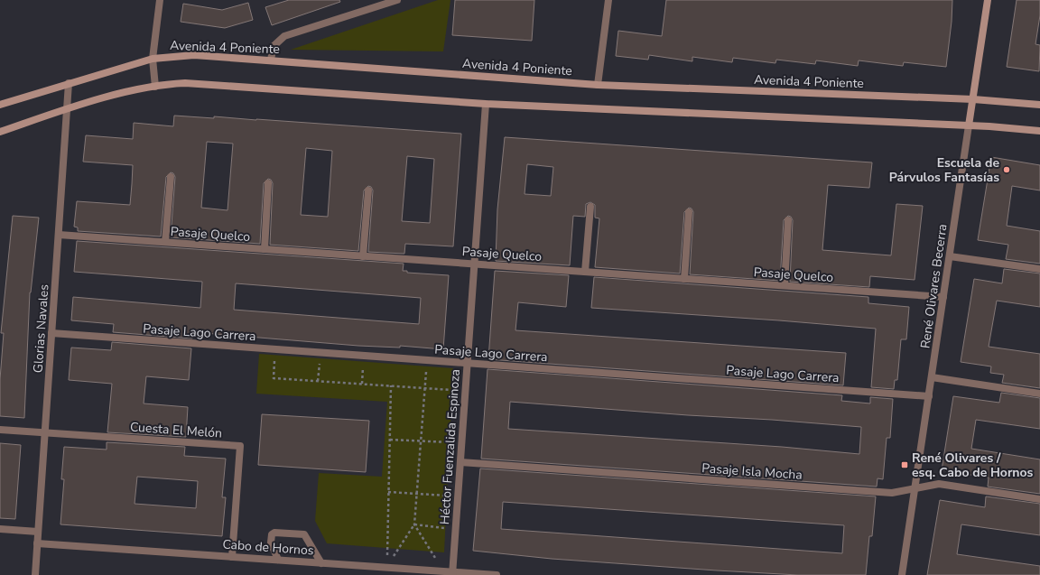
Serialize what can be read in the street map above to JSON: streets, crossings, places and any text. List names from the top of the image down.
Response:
{
  "streets": {
    "street": [
      "Avenida 4 Poniente",
      "Pasaje Quelco",
      "René Olivares Becerra",
      "Glorias Navales",
      "Pasaje Lago Carrera",
      "Cuesta El Melón",
      "Héctor Fuenzalida Espinoza",
      "Pasaje Isla Mocha",
      "Cabo de Hornos"
    ]
  },
  "crossings": [
    ["Avenida 4 Poniente", "René Olivares Becerra"],
    ["Avenida 4 Poniente", "Glorias Navales"],
    ["Pasaje Quelco", "René Olivares Becerra"],
    ["Pasaje Quelco", "Glorias Navales"],
    ["Pasaje Quelco", "Héctor Fuenzalida Espinoza"],
    ["René Olivares Becerra", "Pasaje Lago Carrera"],
    ["René Olivares Becerra", "Pasaje Isla Mocha"],
    ["Glorias Navales", "Pasaje Lago Carrera"],
    ["Glorias Navales", "Cuesta El Melón"],
    ["Glorias Navales", "Cabo de Hornos"],
    ["Pasaje Lago Carrera", "Héctor Fuenzalida Espinoza"],
    ["Cuesta El Melón", "Cabo de Hornos"],
    ["Héctor Fuenzalida Espinoza", "Pasaje Isla Mocha"],
    ["Héctor Fuenzalida Espinoza", "Cabo de Hornos"]
  ],
  "places": {
    "other": ["Escuela de Párvulos Fantasías"],
    "transit": ["René Olivares / esq. Cabo de Hornos"]
  }
}
